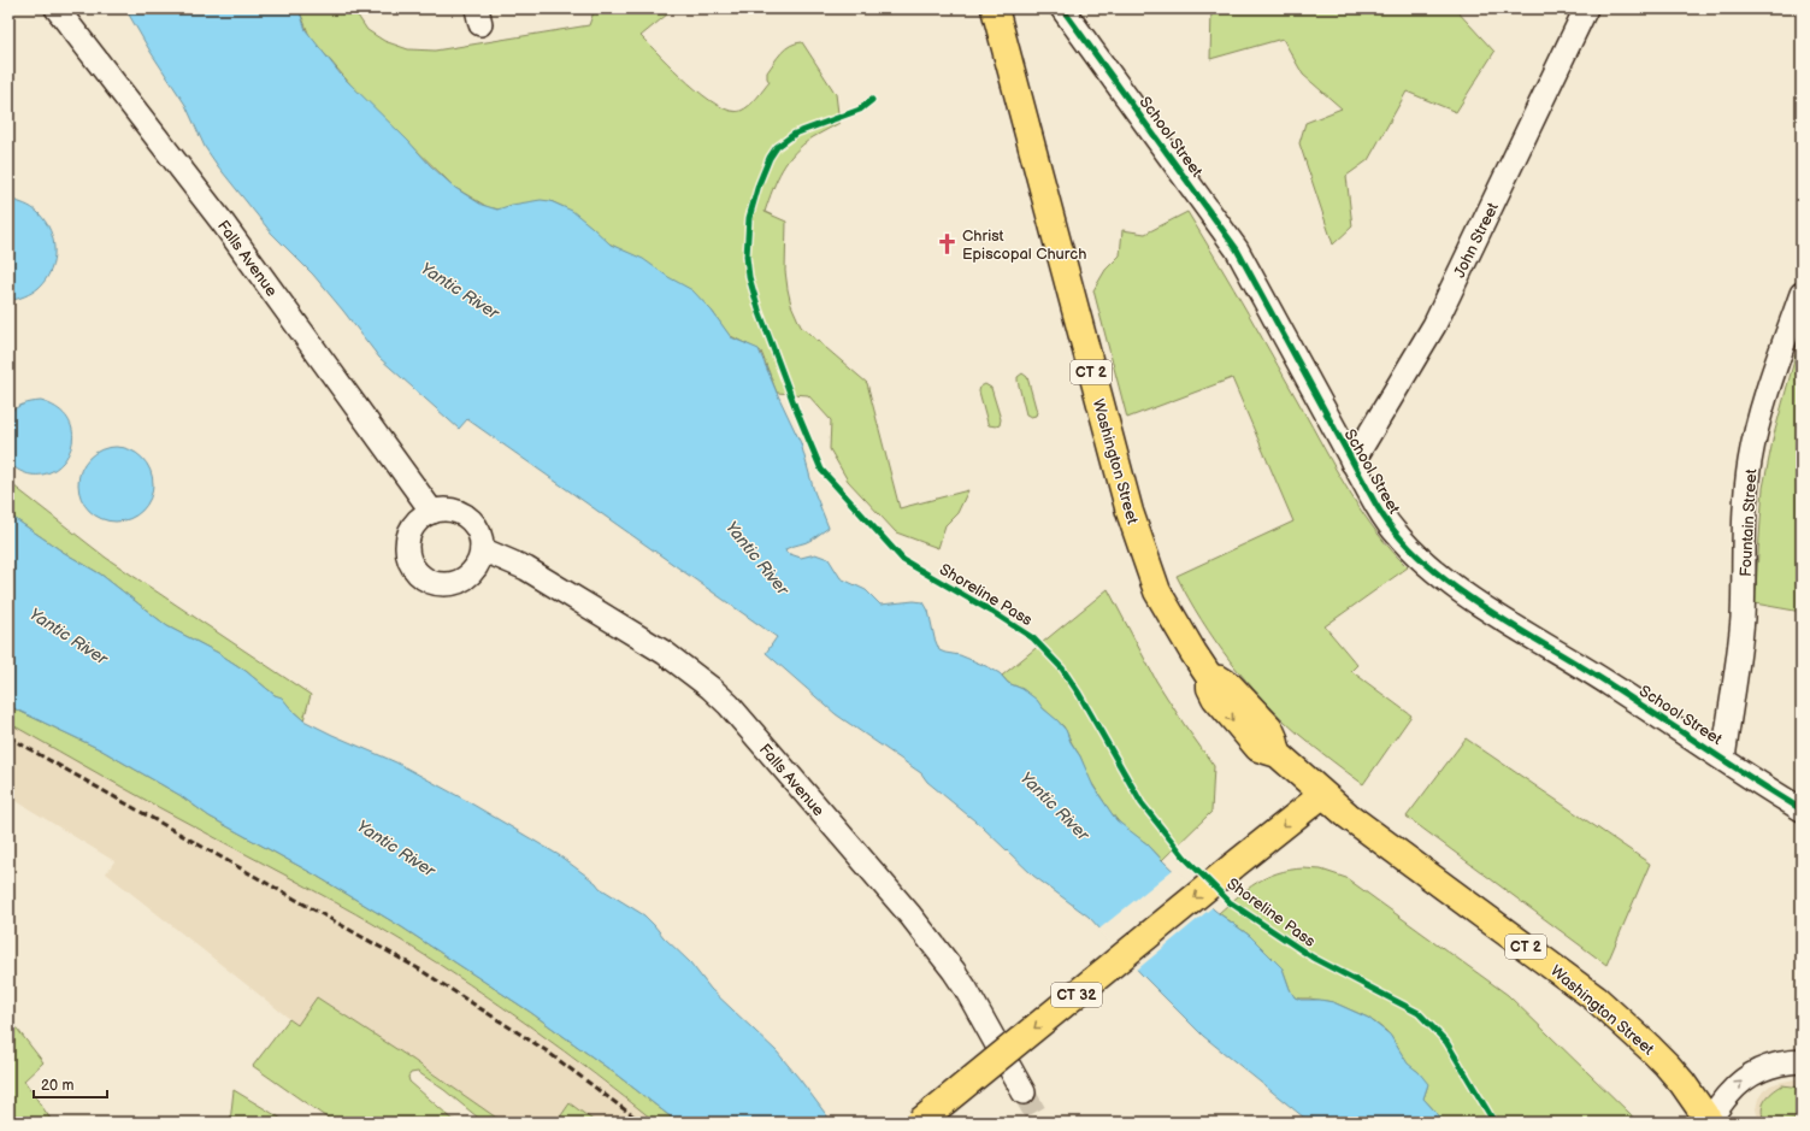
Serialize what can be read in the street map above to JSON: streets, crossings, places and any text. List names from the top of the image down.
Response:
{
  "streets": {
    "main road": ["CT 2", "Washington Street", "CT 32"],
    "street": [
      "School Street",
      "John Street",
      "Falls Avenue",
      "Fountain Street"
    ],
    "cycle path": ["Shoreline Pass"]
  },
  "crossings": [
    ["School Street", "John Street"],
    ["School Street", "Fountain Street"],
    ["Washington Street", "CT 32"]
  ],
  "water": ["Yantic River"],
  "places": {
    "church": ["Christ Episcopal Church"]
  },
  "scale_bar": "20 m"
}
